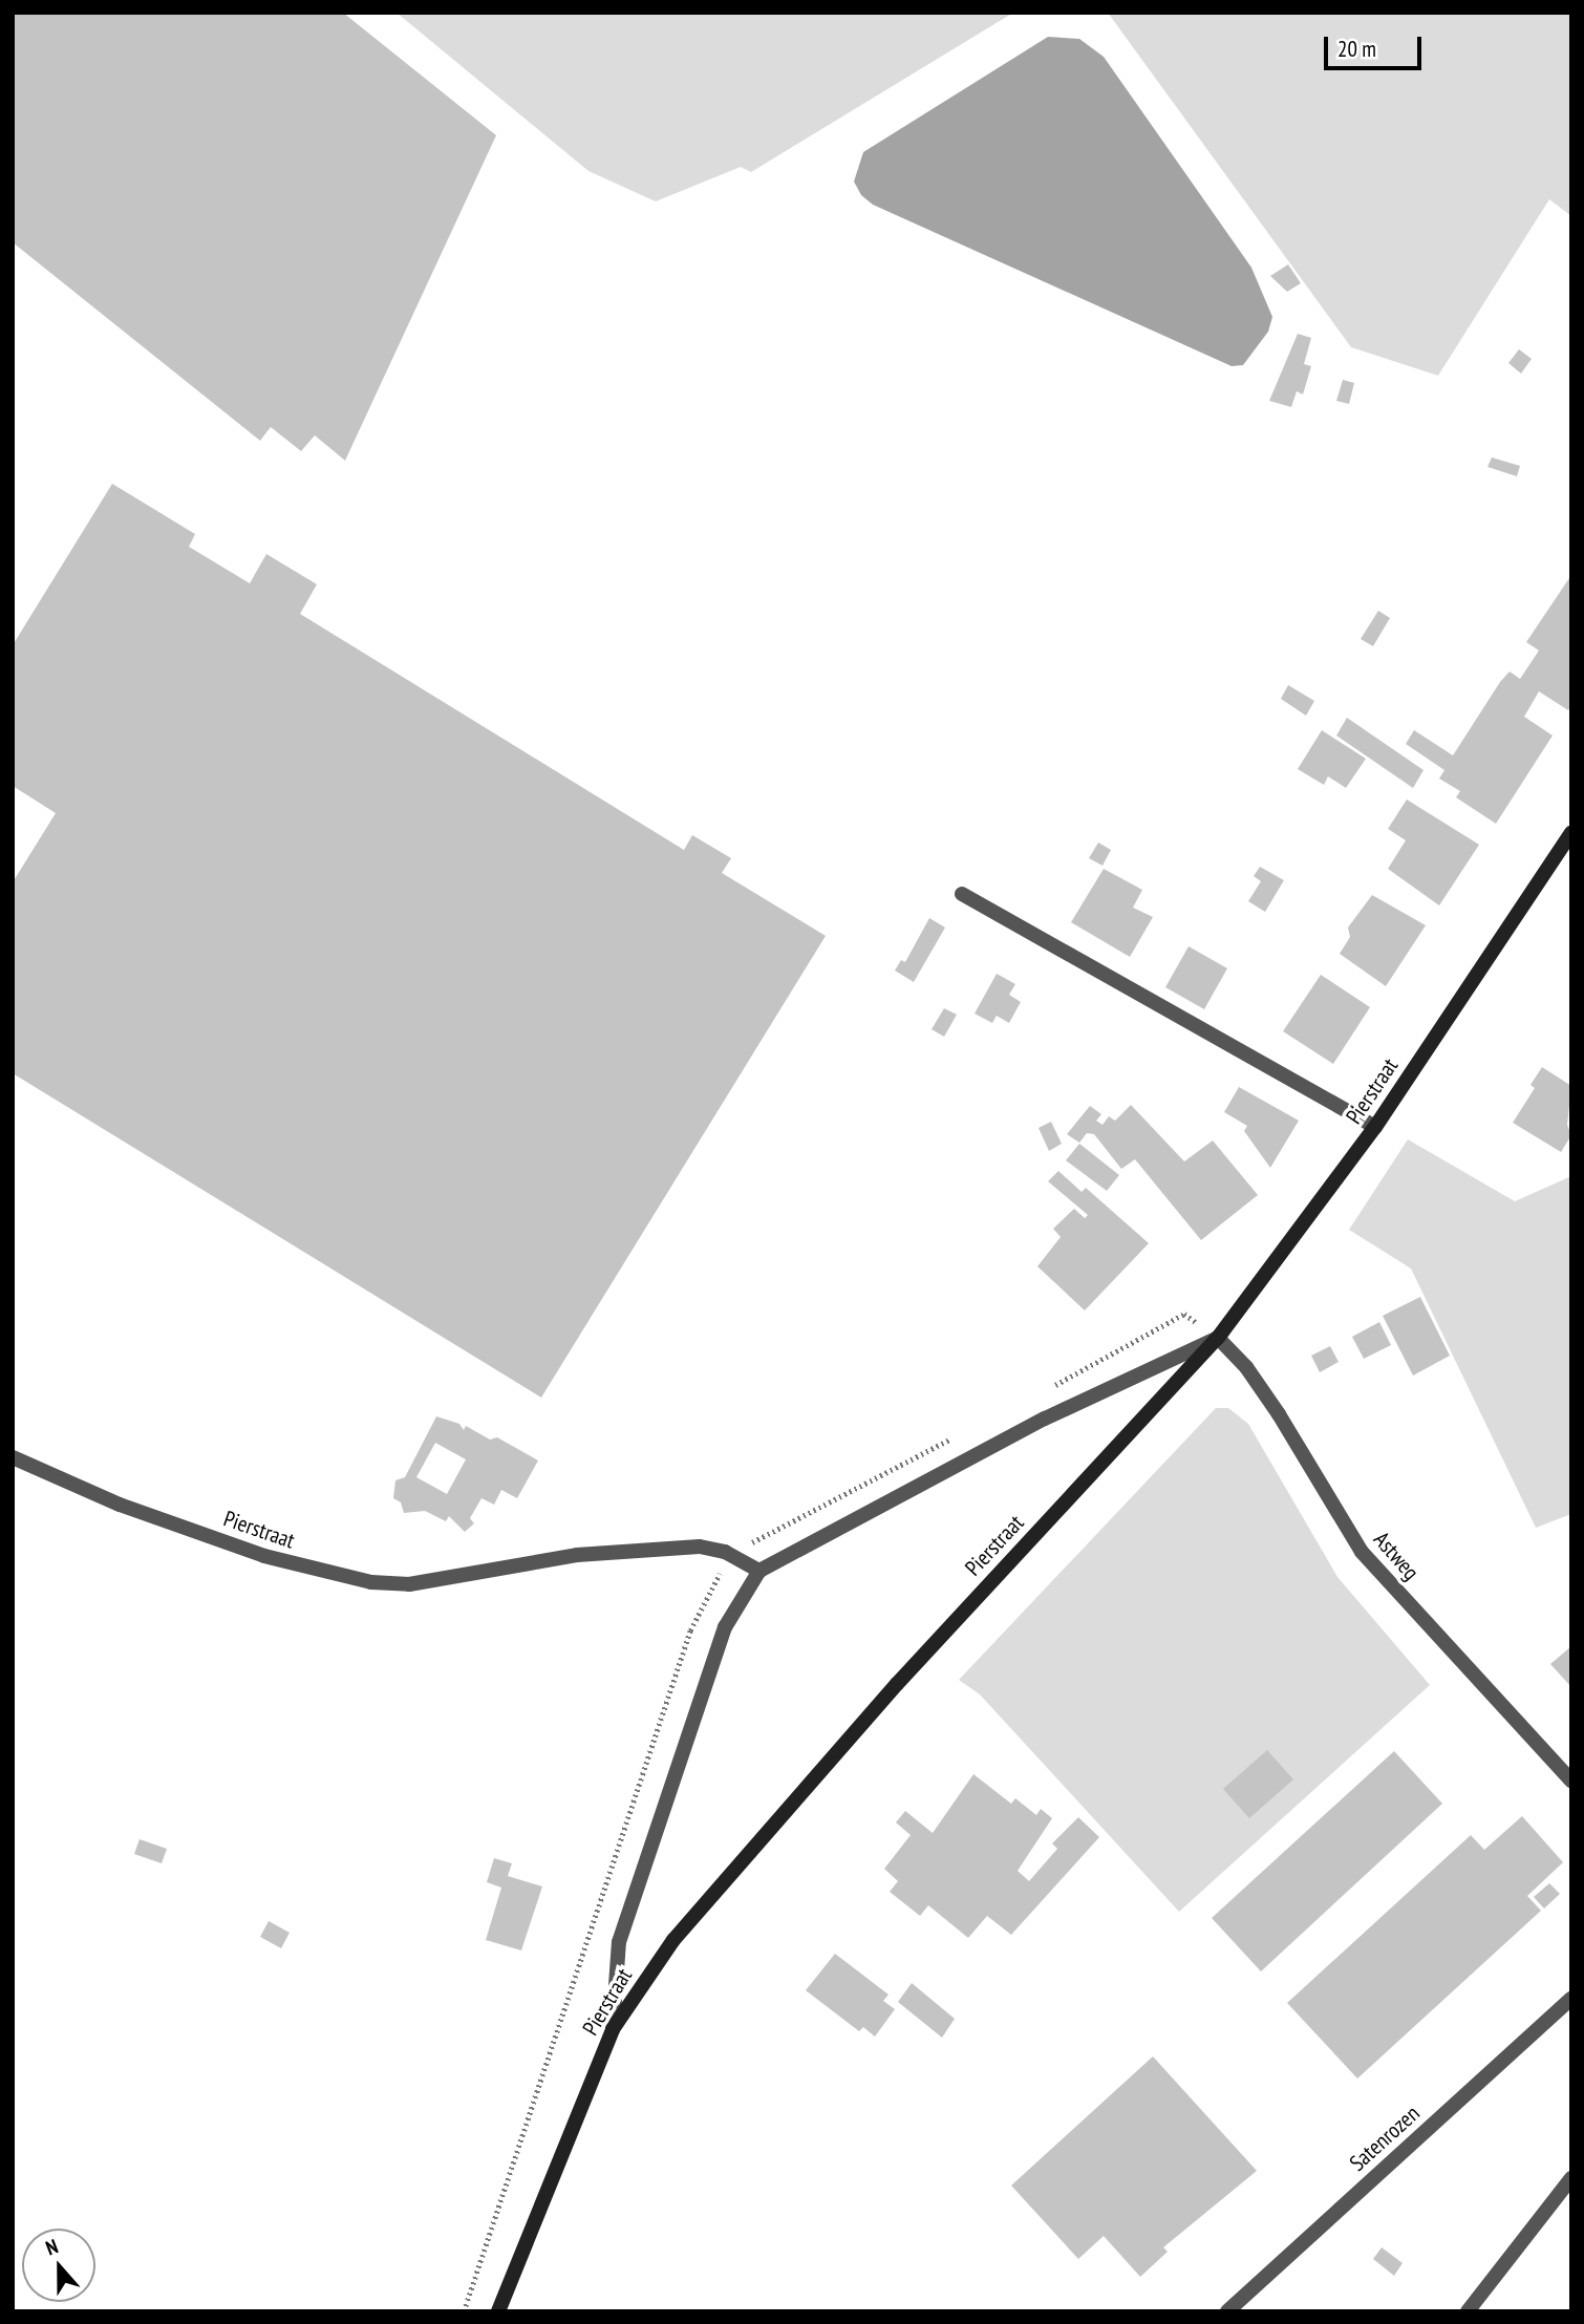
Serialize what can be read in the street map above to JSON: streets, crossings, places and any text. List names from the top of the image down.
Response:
{
  "streets": {
    "street": ["Pierstraat", "Astweg", "Satenrozen"]
  },
  "crossings": [
    ["Pierstraat", "Astweg"]
  ],
  "scale_bar": "20 m",
  "north": "top"
}
